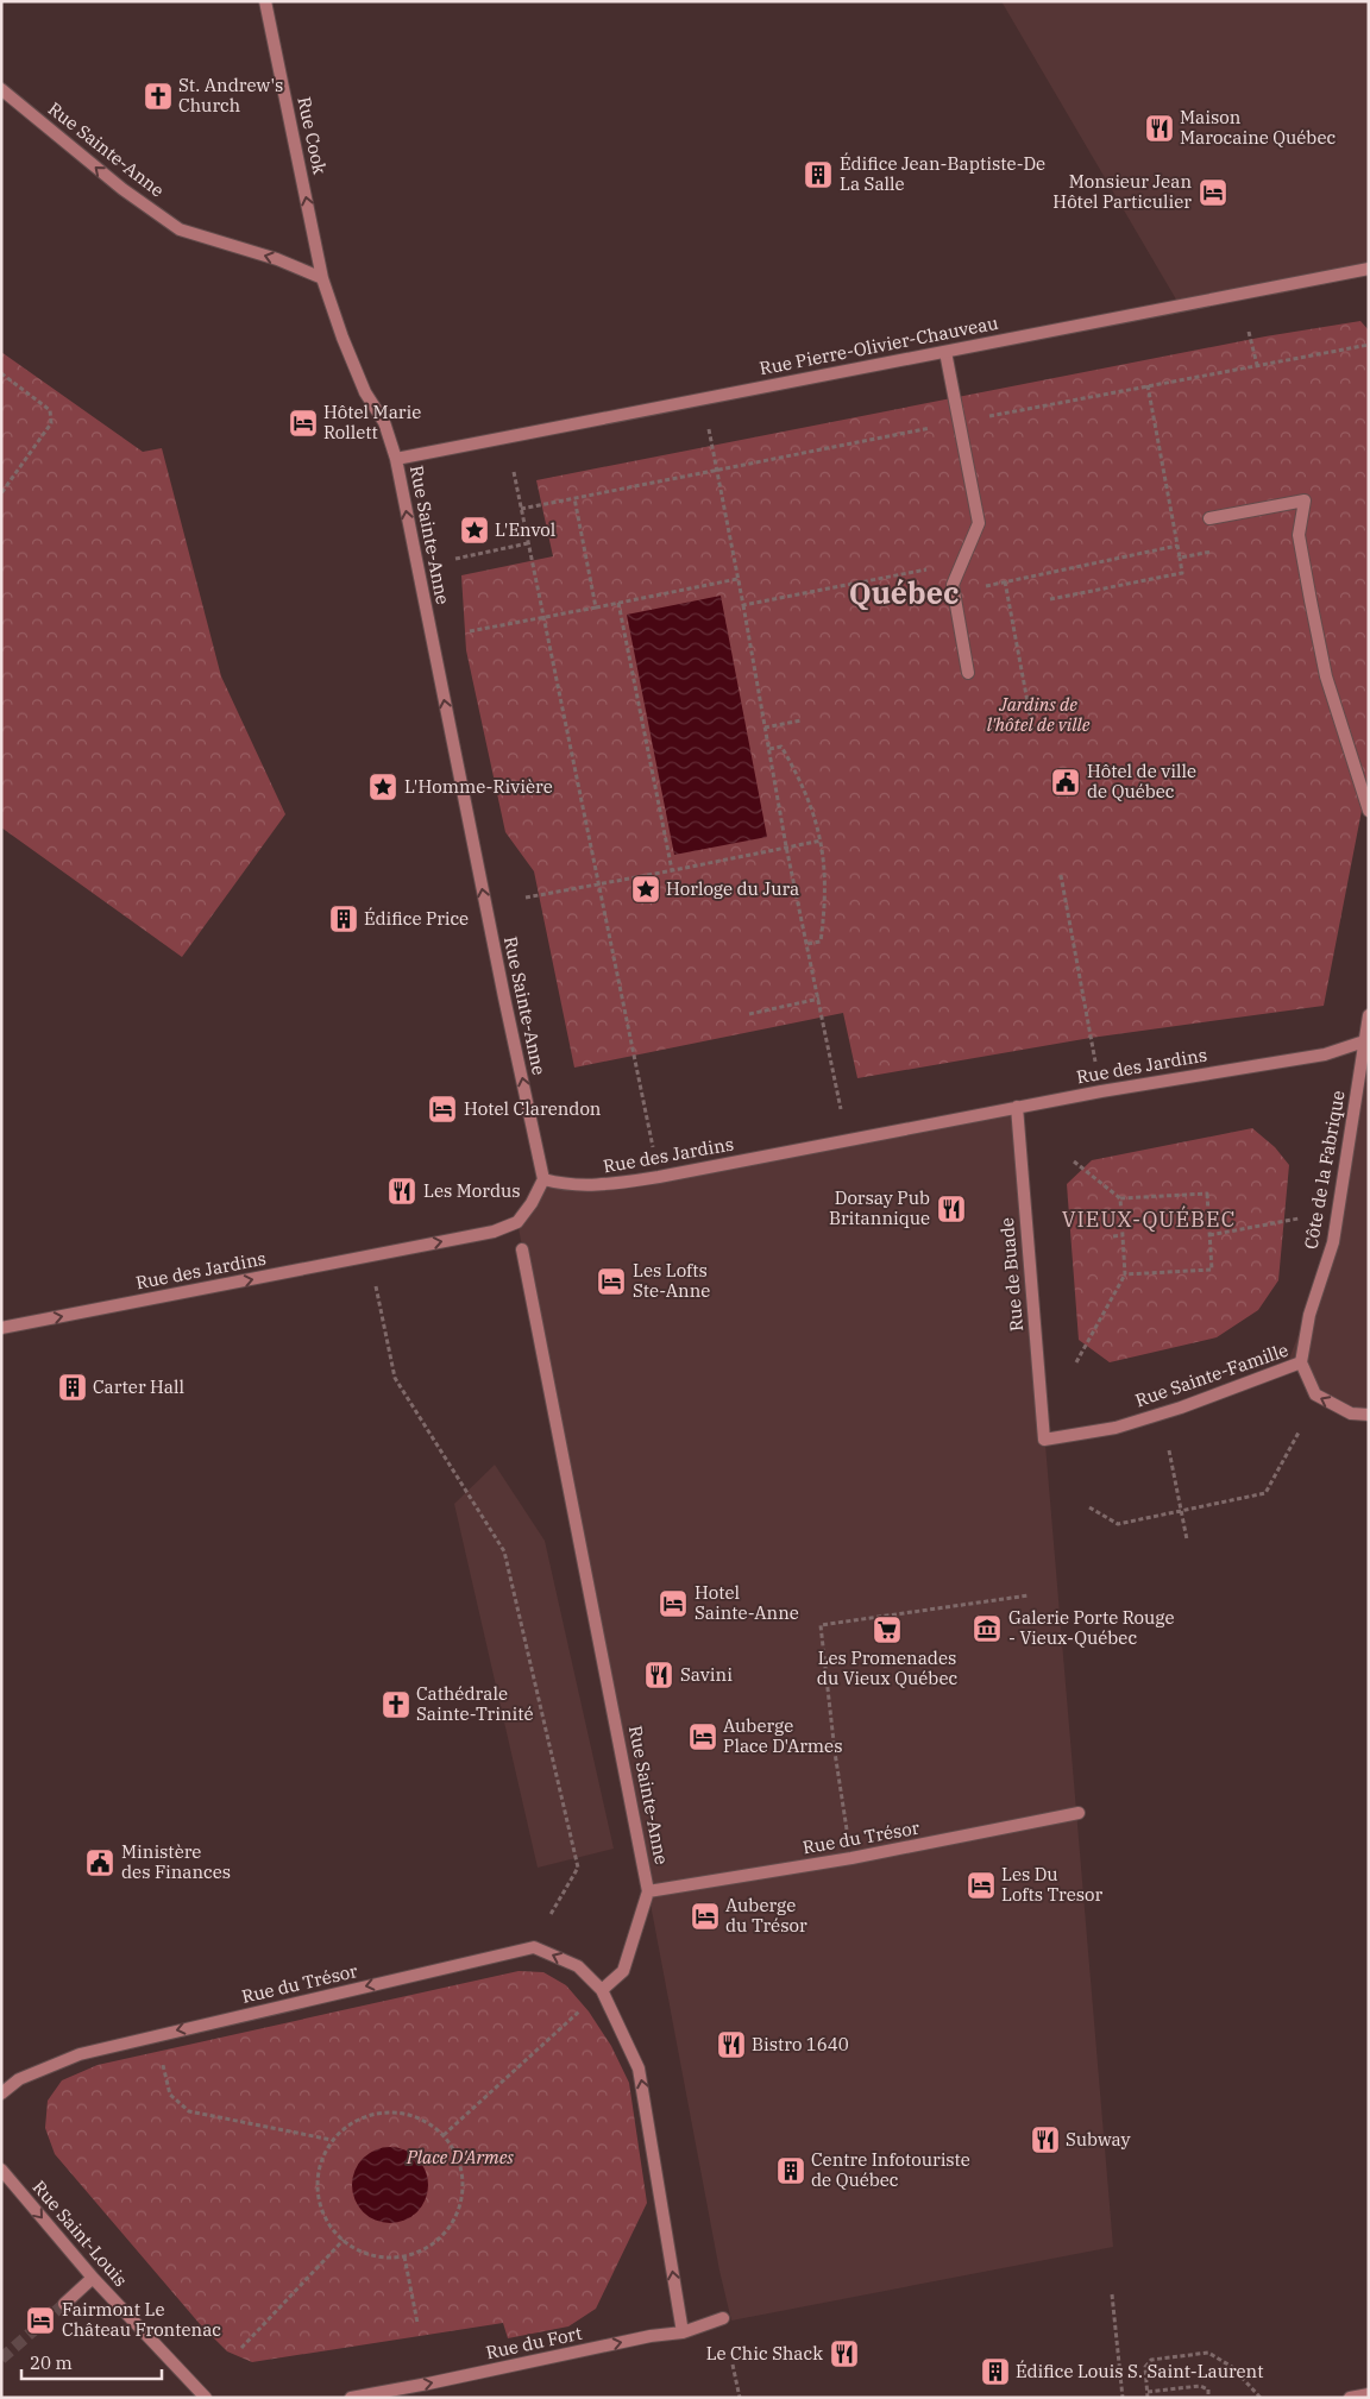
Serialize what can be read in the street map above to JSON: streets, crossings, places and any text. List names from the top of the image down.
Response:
{
  "streets": {
    "street": [
      "Rue Cook",
      "Rue Sainte-Anne",
      "Rue Pierre-Olivier-Chauveau",
      "Rue des Jardins",
      "Côte de la Fabrique",
      "Rue de Buade",
      "Rue Sainte-Famille",
      "Rue du Trésor",
      "Rue Saint-Louis",
      "Rue du Fort"
    ]
  },
  "crossings": [
    ["Rue Cook", "Rue Sainte-Anne"],
    ["Rue Sainte-Anne", "Rue Pierre-Olivier-Chauveau"],
    ["Rue Sainte-Anne", "Rue des Jardins"],
    ["Rue Sainte-Anne", "Rue du Trésor"],
    ["Rue des Jardins", "Côte de la Fabrique"],
    ["Rue des Jardins", "Rue de Buade"],
    ["Côte de la Fabrique", "Rue Sainte-Famille"],
    ["Rue de Buade", "Rue Sainte-Famille"]
  ],
  "one_way": [
    "Rue Cook",
    "Rue Sainte-Anne",
    "Rue des Jardins",
    "Rue du Trésor",
    "Rue Saint-Louis",
    "Rue du Fort"
  ],
  "districts": ["Québec", "VIEUX-QUÉBEC"],
  "parks": ["Jardins de l'hôtel de ville", "Place D'Armes"],
  "places": {
    "church": ["St. Andrew's Church", "Cathédrale Sainte-Trinité"],
    "restaurant": [
      "Maison Marocaine Québec",
      "Les Mordus",
      "Dorsay Pub Britannique",
      "Savini",
      "Bistro 1640",
      "Subway",
      "Le Chic Shack"
    ],
    "building": [
      "Édifice Jean-Baptiste-De La Salle",
      "Édifice Price",
      "Carter Hall",
      "Centre Infotouriste de Québec",
      "Édifice Louis S. Saint-Laurent"
    ],
    "hotel": [
      "Monsieur Jean Hôtel Particulier",
      "Hôtel Marie Rollett",
      "Hotel Clarendon",
      "Les Lofts Ste-Anne",
      "Hotel Sainte-Anne",
      "Auberge Place D'Armes",
      "Les Du Lofts Tresor",
      "Auberge du Trésor",
      "Fairmont Le Château Frontenac"
    ],
    "place": ["L'Envol", "L'Homme-Rivière", "Horloge du Jura"],
    "public building": ["Hôtel de ville de Québec", "Ministère des Finances"],
    "museum": ["Galerie Porte Rouge - Vieux-Québec"],
    "supermarket": ["Les Promenades du Vieux Québec"]
  },
  "scale_bar": "20 m"
}
